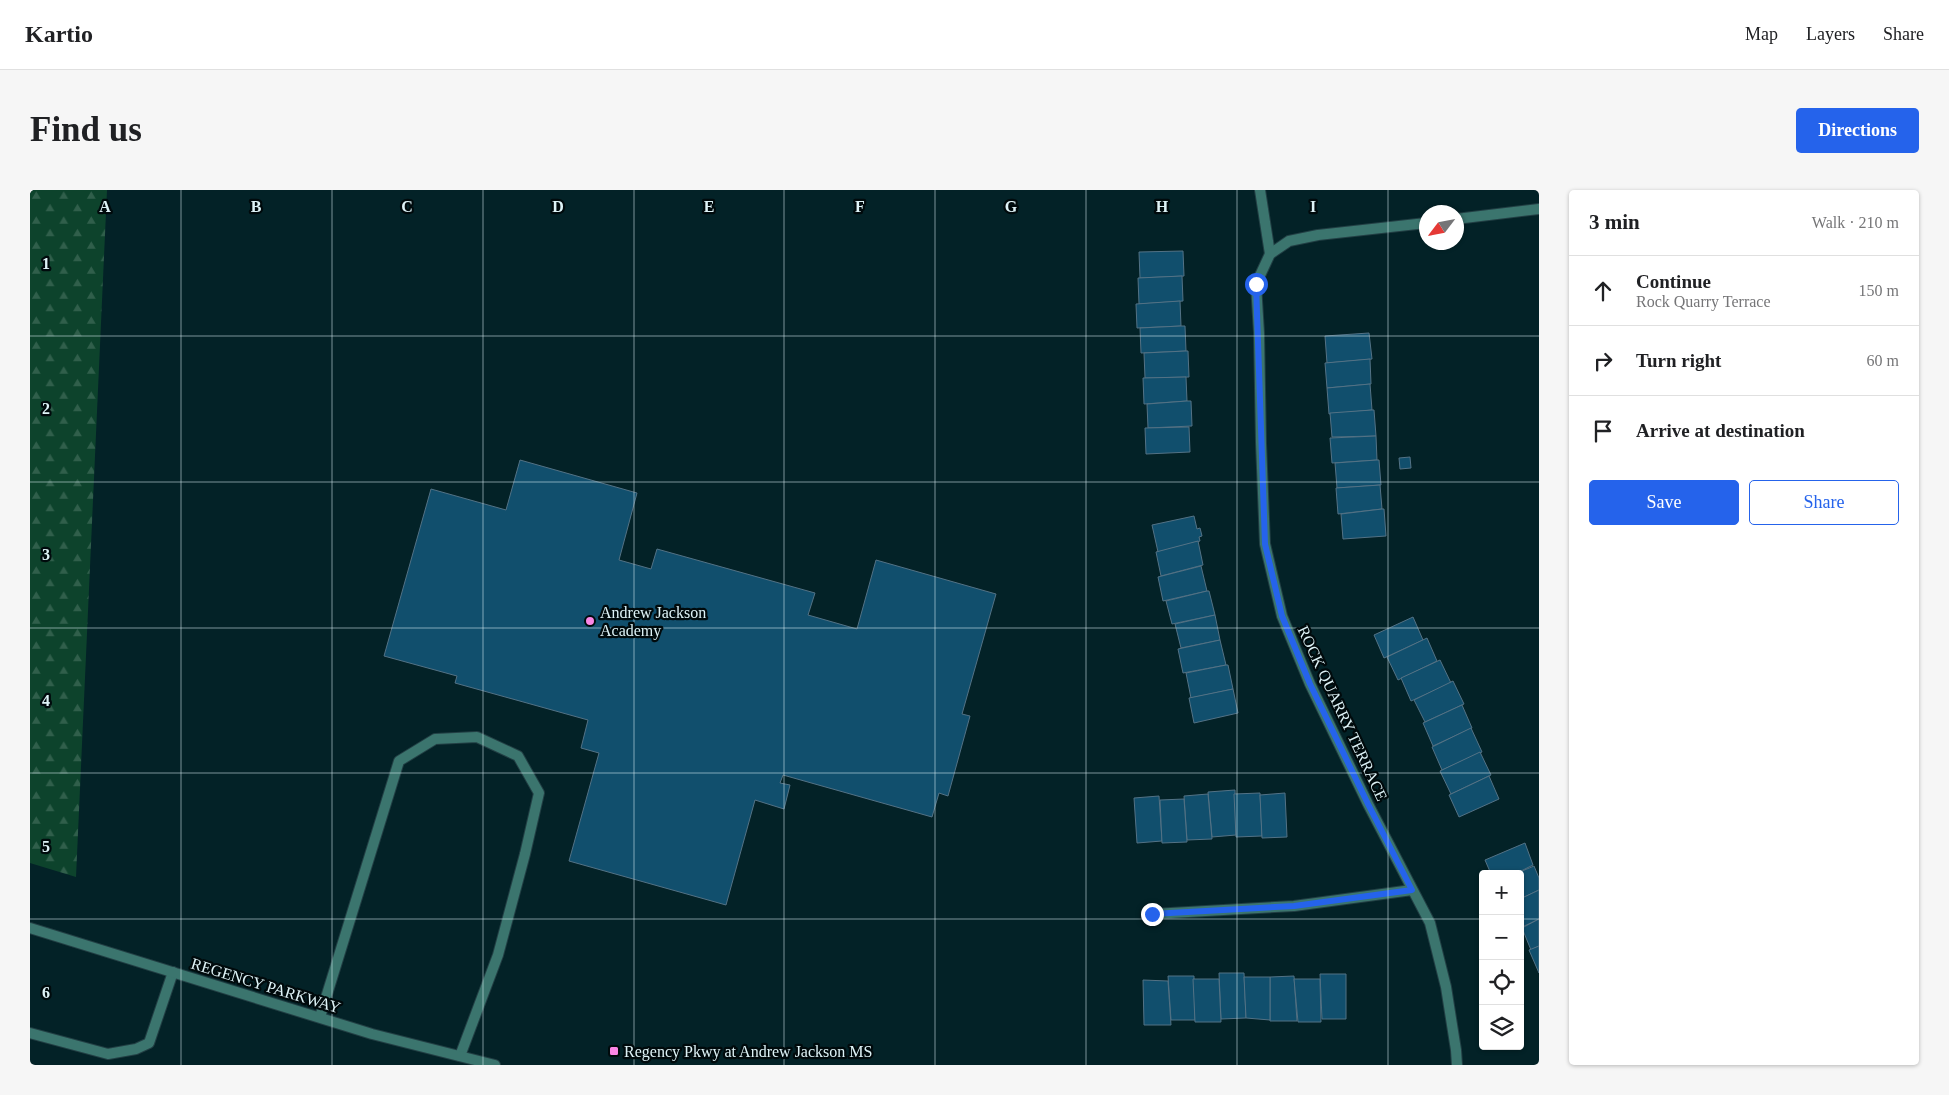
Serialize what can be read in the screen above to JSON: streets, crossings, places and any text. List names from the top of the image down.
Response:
{
  "streets": {
    "street": ["ROCK QUARRY TERRACE", "REGENCY PARKWAY"]
  },
  "places": {
    "other": ["Andrew Jackson Academy"],
    "transit": ["Regency Pkwy at Andrew Jackson MS"]
  },
  "north": "bottom left",
  "page": {
    "header": "Kartio",
    "nav": ["Map", "Layers", "Share"],
    "buttons": [
      "Directions",
      ["Save", "Share"]
    ],
    "title": "Find us",
    "heading": ["3 min", "Walk · 210 m"],
    "list": [
      ["Continue", "Rock Quarry Terrace", "150 m"],
      ["Turn right", "60 m"],
      "Arrive at destination"
    ],
    "map_buttons": ["+", "−"]
  },
  "grid": {
    "columns": [
      "A",
      "B",
      "C",
      "D",
      "E",
      "F",
      "G",
      "H",
      "I"
    ],
    "rows": [
      "1",
      "2",
      "3",
      "4",
      "5",
      "6"
    ]
  }
}
